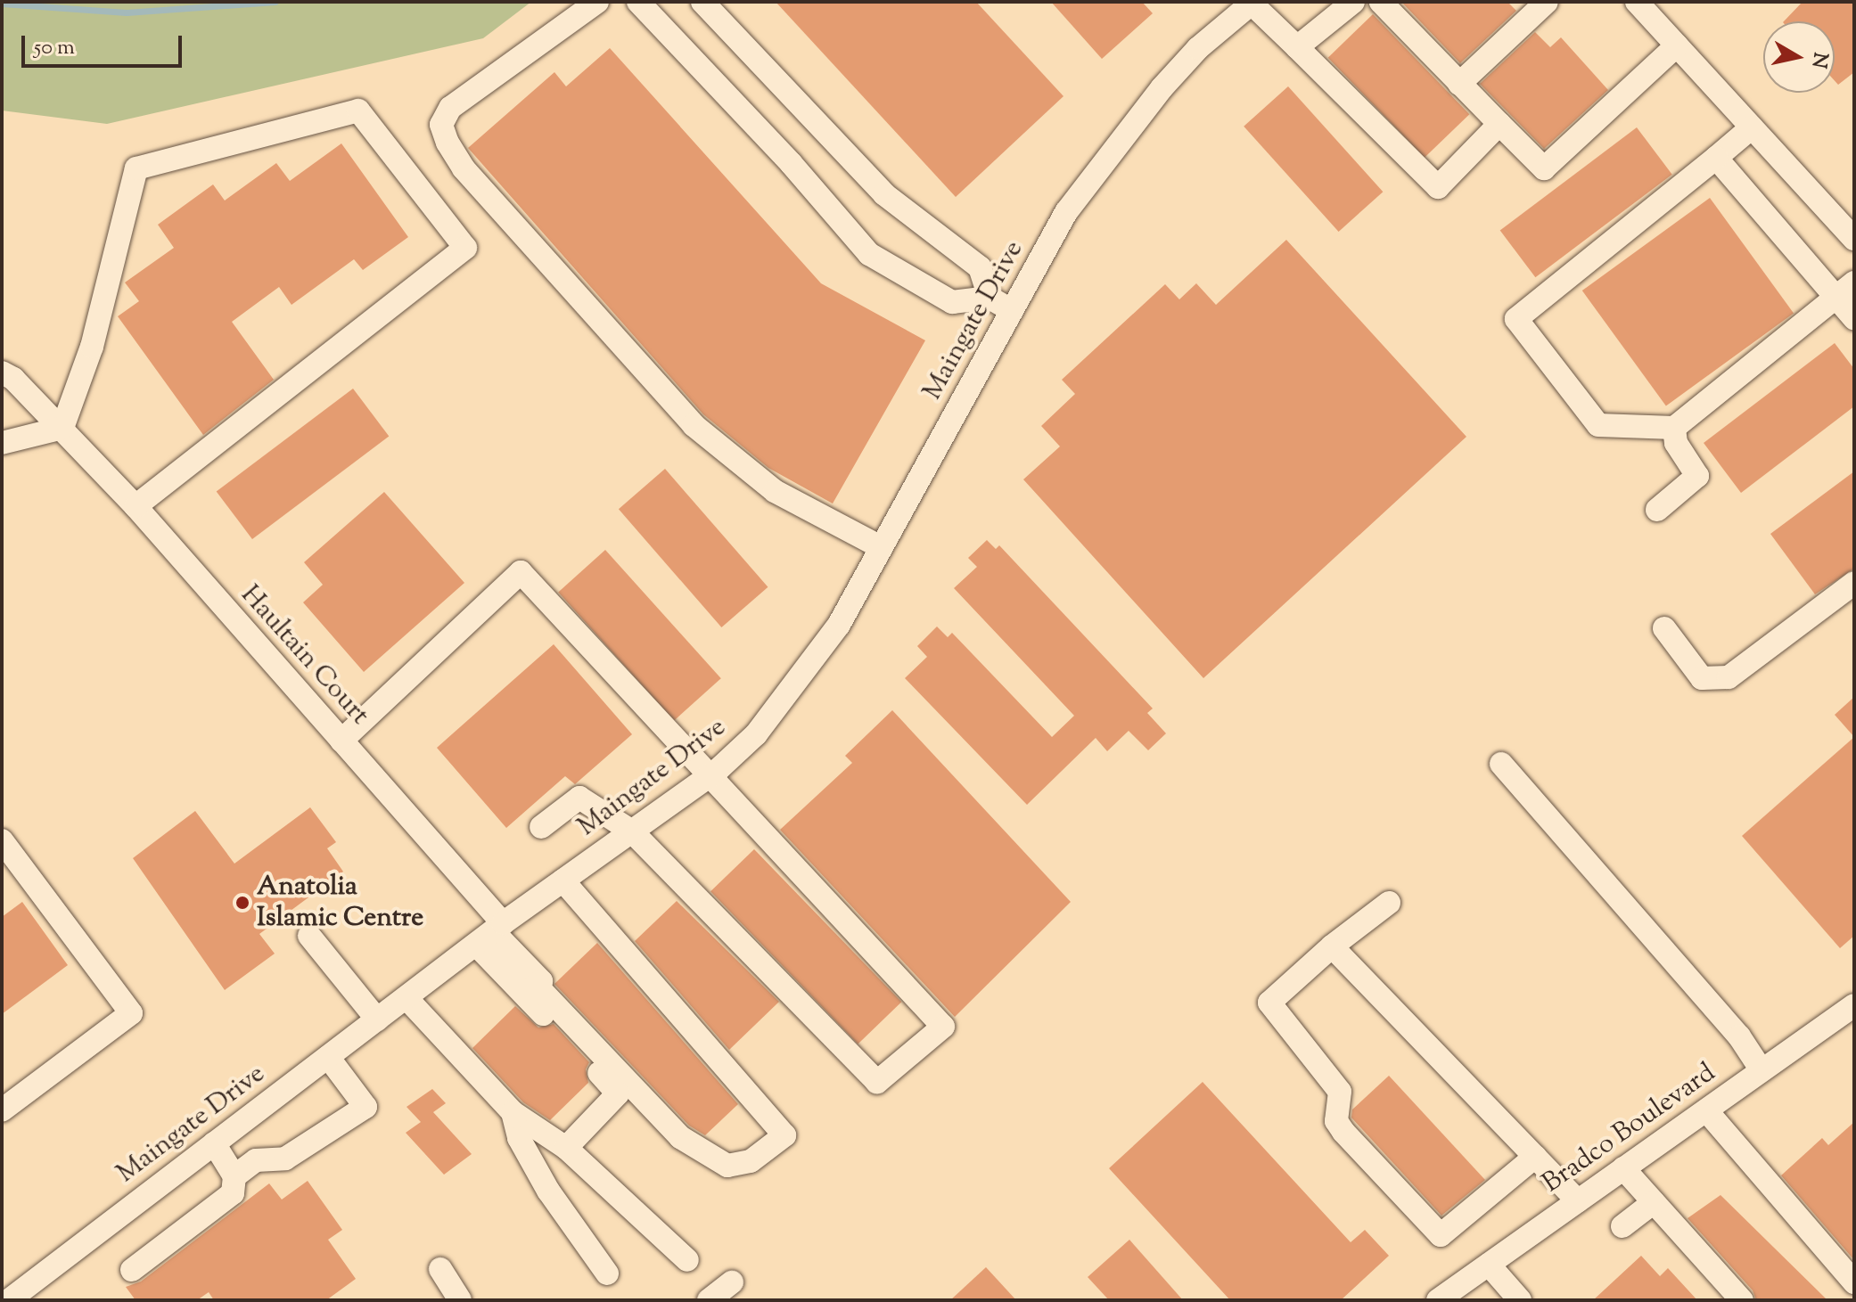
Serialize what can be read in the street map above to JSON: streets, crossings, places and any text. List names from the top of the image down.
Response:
{
  "streets": {
    "street": ["Maingate Drive", "Haultain Court", "Bradco Boulevard"]
  },
  "crossings": [
    ["Maingate Drive", "Haultain Court"]
  ],
  "places": ["Anatolia Islamic Centre"],
  "scale_bar": "50 m",
  "north": "right"
}
